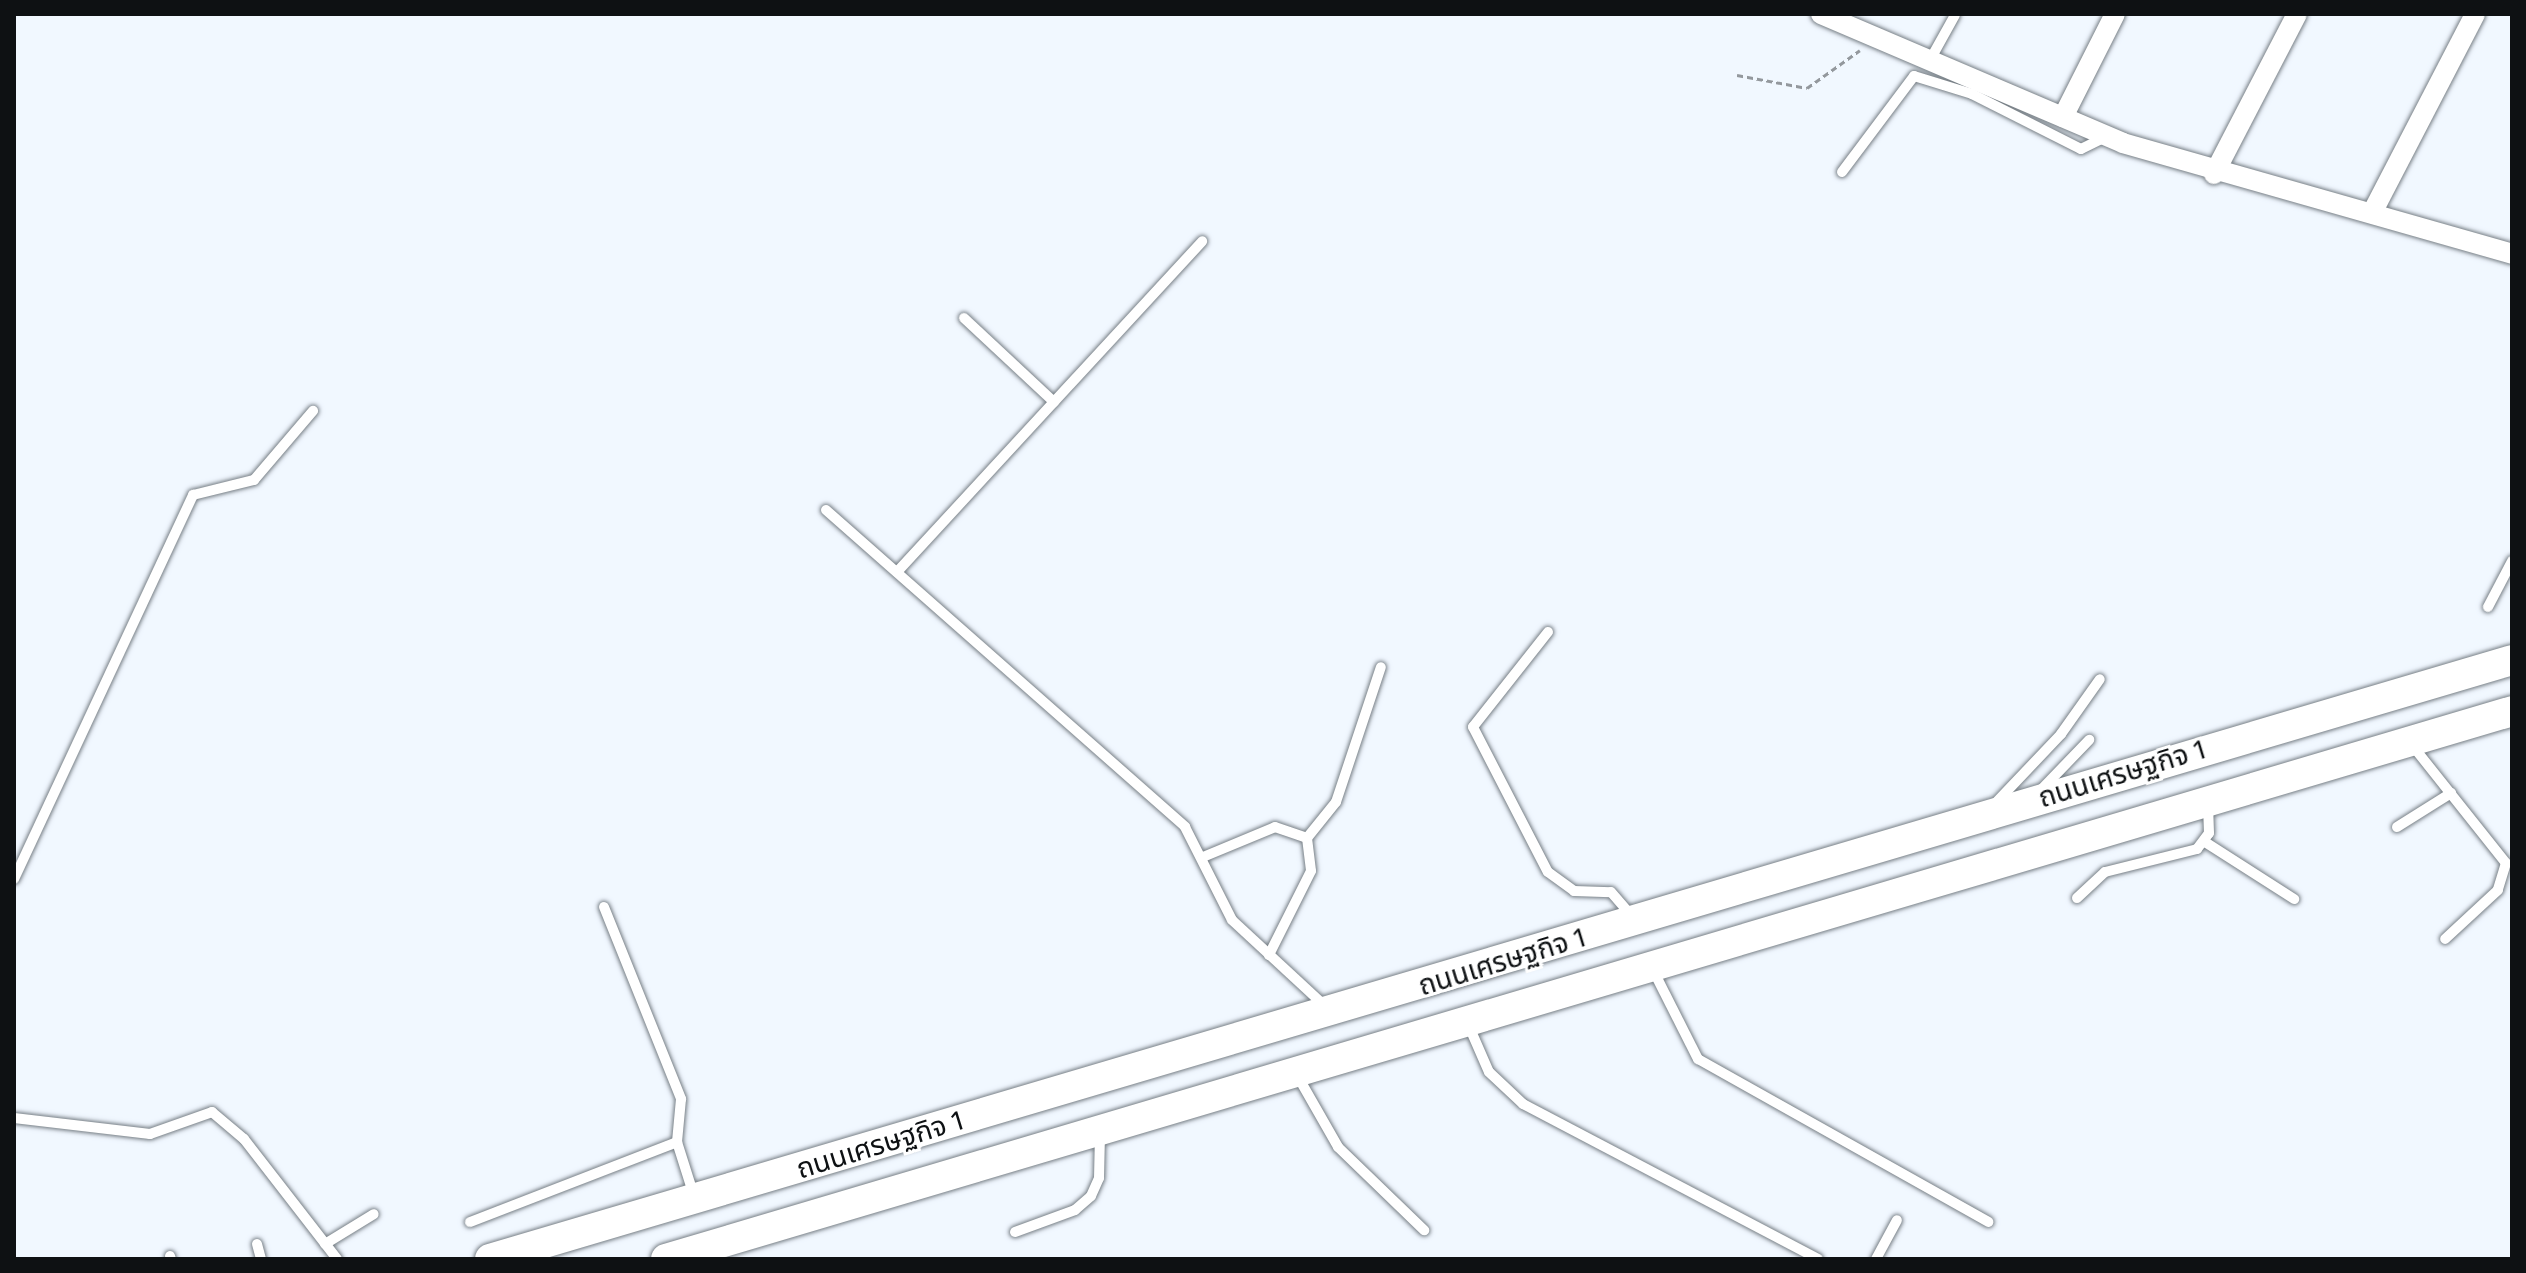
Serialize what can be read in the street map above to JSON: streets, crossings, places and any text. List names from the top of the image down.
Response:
{
  "streets": {
    "main road": ["ถนนเศรษฐกิจ 1"]
  }
}
